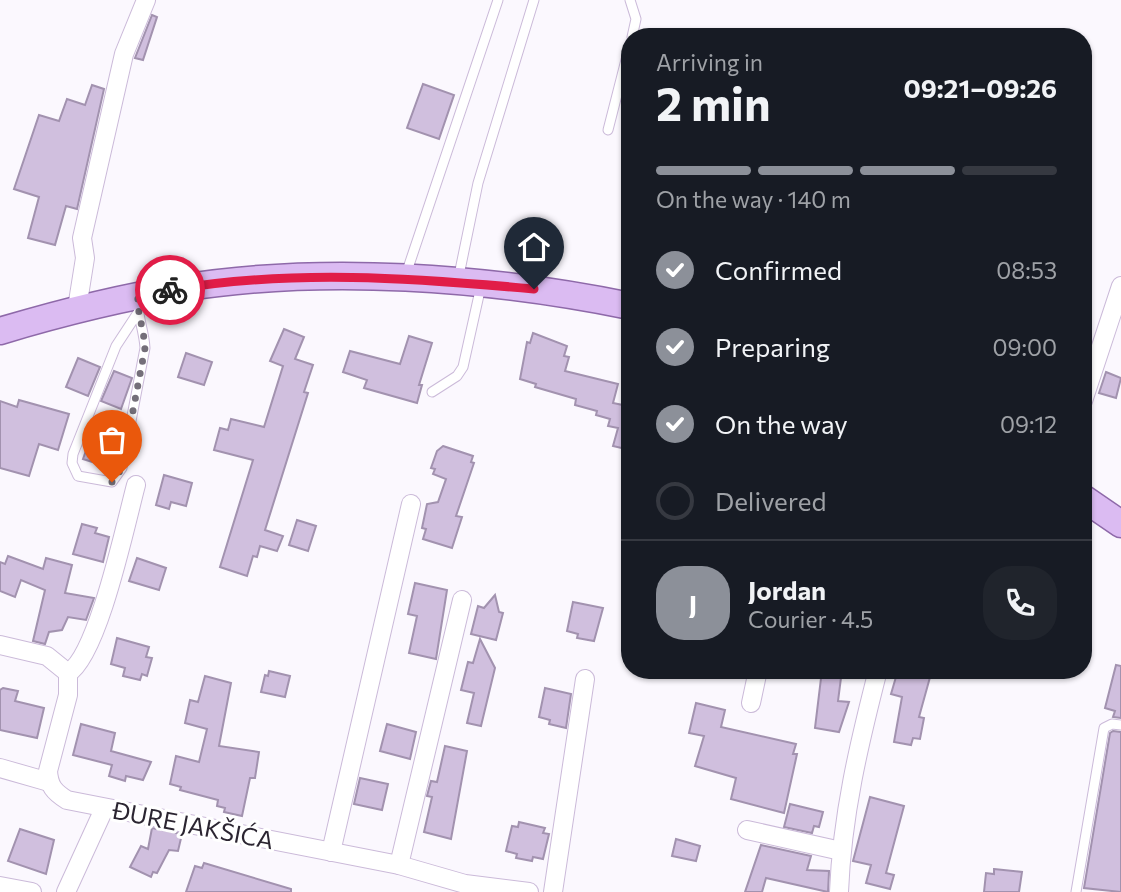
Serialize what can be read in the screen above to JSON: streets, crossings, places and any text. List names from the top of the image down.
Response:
{
  "streets": {
    "street": ["ĐURE JAKŠIĆA"]
  },
  "page": {
    "heading": ["2 min", "Arriving in", "09:21–09:26"],
    "panel": ["Jordan", "Courier · 4.5"],
    "bar": "On the way · 140 m",
    "list": [
      ["Confirmed", "08:53"],
      ["Preparing", "09:00"],
      ["On the way", "09:12"],
      "Delivered"
    ],
    "round": "J"
  }
}
